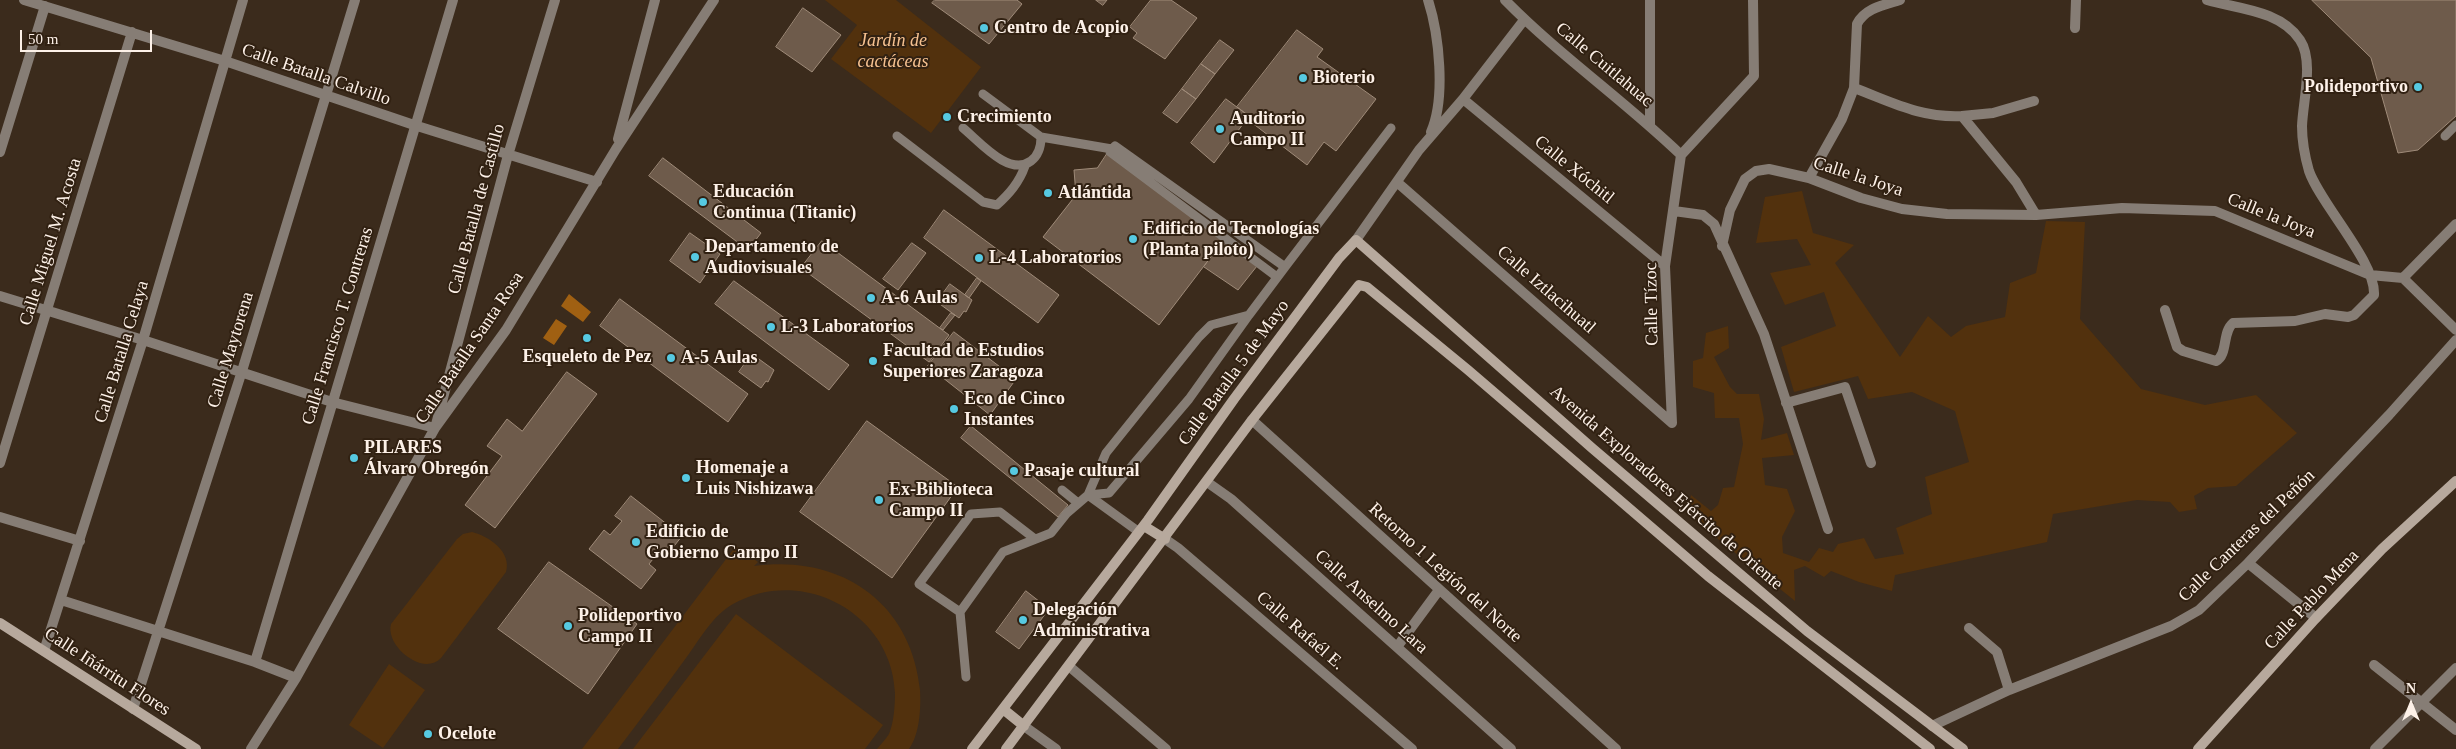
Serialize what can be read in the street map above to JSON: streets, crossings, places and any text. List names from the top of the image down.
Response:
{
  "streets": {
    "street": [
      "Calle Cuitlahuac",
      "Calle Batalla Calvillo",
      "Calle Xóchitl",
      "Calle la Joya",
      "Calle Batalla de Castillo",
      "Calle Miguel M. Acosta",
      "Calle Iztlacihuatl",
      "Calle Tízoc",
      "Calle Francisco T. Contreras",
      "Calle Batalla Santa Rosa",
      "Calle Maytorena",
      "Calle Batalla Celaya",
      "Calle Batalla 5 de Mayo",
      "Avenida Exploradores Ejército de Oriente",
      "Calle Canteras del Peñón",
      "Retorno 1 Legión del Norte",
      "Calle Pablo Mena",
      "Calle Anselmo Lara",
      "Calle Rafaél E.",
      "Calle Iñárritu Flores"
    ]
  },
  "crossings": [
    ["Calle Cuitlahuac", "Calle Tízoc"],
    ["Calle Cuitlahuac", "Calle Batalla 5 de Mayo"],
    ["Calle Batalla Calvillo", "Calle Batalla de Castillo"],
    ["Calle Batalla Calvillo", "Calle Miguel M. Acosta"],
    ["Calle Batalla Calvillo", "Calle Francisco T. Contreras"],
    ["Calle Batalla Calvillo", "Calle Batalla Santa Rosa"],
    ["Calle Batalla Calvillo", "Calle Maytorena"],
    ["Calle Batalla Calvillo", "Calle Batalla Celaya"],
    ["Calle Xóchitl", "Calle Tízoc"],
    ["Calle Xóchitl", "Calle Batalla 5 de Mayo"],
    ["Calle Batalla de Castillo", "Calle Batalla Santa Rosa"],
    ["Calle Iztlacihuatl", "Calle Tízoc"],
    ["Calle Iztlacihuatl", "Calle Batalla 5 de Mayo"],
    ["Calle Maytorena", "Calle Iñárritu Flores"],
    ["Calle Batalla Celaya", "Calle Iñárritu Flores"],
    ["Calle Batalla 5 de Mayo", "Avenida Exploradores Ejército de Oriente"],
    ["Avenida Exploradores Ejército de Oriente", "Calle Canteras del Peñón"],
    ["Avenida Exploradores Ejército de Oriente", "Retorno 1 Legión del Norte"]
  ],
  "parks": ["Jardín de cactáceas"],
  "places": [
    "Centro de Acopio",
    "Bioterio",
    "Polideportivo",
    "Crecimiento",
    "Auditorio Campo II",
    "Atlántida",
    "Educación Continua (Titanic)",
    "Edificio de Tecnologías (Planta piloto)",
    "Departamento de Audiovisuales",
    "L-4 Laboratorios",
    "A-6 Aulas",
    "L-3 Laboratorios",
    "Esqueleto de Pez",
    "A-5 Aulas",
    "Facultad de Estudios Superiores Zaragoza",
    "Eco de Cinco Instantes",
    "PILARES Álvaro Obregón",
    "Pasaje cultural",
    "Homenaje a Luis Nishizawa",
    "Ex-Biblioteca Campo II",
    "Edificio de Gobierno Campo II",
    "Delegación Administrativa",
    "Polideportivo Campo II",
    "Ocelote"
  ],
  "scale_bar": "50 m",
  "north": "top"
}
